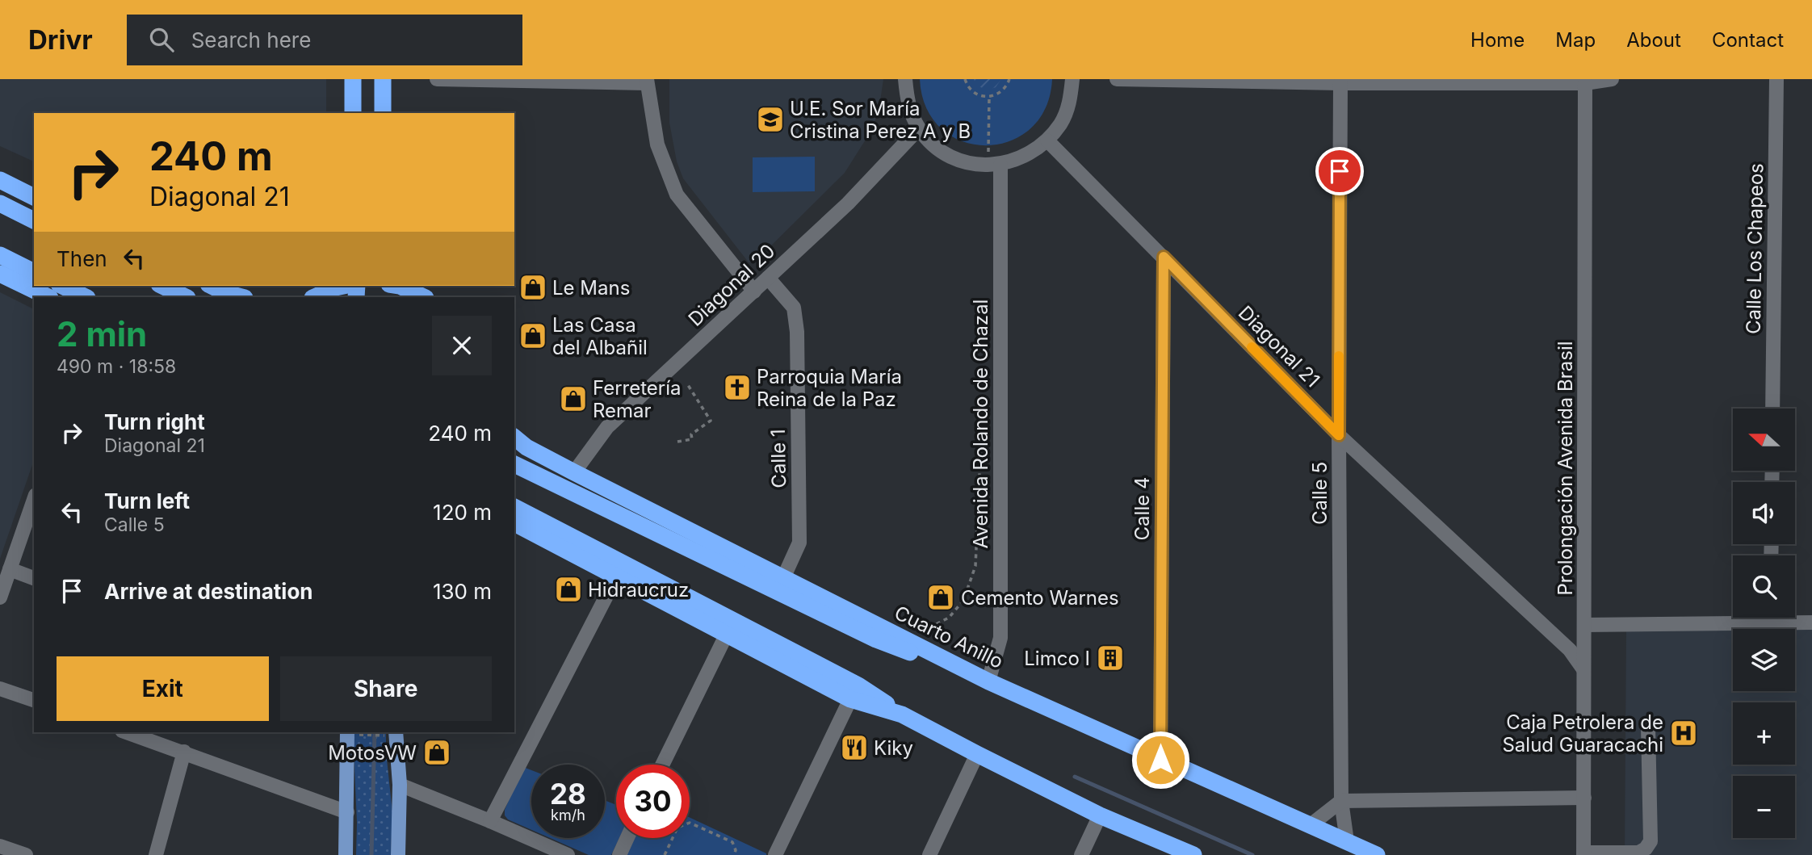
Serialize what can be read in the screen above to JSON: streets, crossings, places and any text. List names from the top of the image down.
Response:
{
  "streets": {
    "highway": ["Cuarto Anillo"],
    "street": [
      "Calle Los Chapeos",
      "Diagonal 20",
      "Diagonal 21",
      "Avenida Rolando de Chazal",
      "Calle 1",
      "Prolongación Avenida Brasil",
      "Calle 5",
      "Calle 4"
    ]
  },
  "crossings": [
    ["Diagonal 20", "Calle 1"],
    ["Diagonal 20", "Cuarto Anillo"],
    ["Diagonal 21", "Prolongación Avenida Brasil"],
    ["Diagonal 21", "Calle 5"],
    ["Diagonal 21", "Calle 4"],
    ["Avenida Rolando de Chazal", "Cuarto Anillo"],
    ["Calle 1", "Cuarto Anillo"],
    ["Calle 5", "Cuarto Anillo"],
    ["Calle 4", "Cuarto Anillo"]
  ],
  "places": {
    "school or university": ["U.E. Sor María Cristina Perez A y B"],
    "shop": [
      "Le Mans",
      "Las Casa del Albañil",
      "Ferretería Remar",
      "Hidraucruz",
      "Cemento Warnes",
      "MotosVW"
    ],
    "church": ["Parroquia María Reina de la Paz"],
    "building": ["Limco I"],
    "hospital": ["Caja Petrolera de Salud Guaracachi"],
    "restaurant": ["Kiky"]
  },
  "north": "left",
  "page": {
    "header": "Drivr",
    "search": "Search here",
    "nav": [
      "Home",
      "Map",
      "About",
      "Contact"
    ],
    "turn": ["240 m", "Diagonal 21"],
    "then": "Then",
    "heading": ["2 min", "490 m · 18:58"],
    "list": [
      {
        "name": "Turn right",
        "note": "Diagonal 21",
        "value": "240 m"
      },
      {
        "name": "Turn left",
        "note": "Calle 5",
        "value": "120 m"
      },
      {
        "name": "Arrive at destination",
        "value": "130 m"
      }
    ],
    "map_buttons": ["+", "−"],
    "buttons": ["Exit", "Share"],
    "speed": "28 km/h",
    "limit": "30"
  }
}
